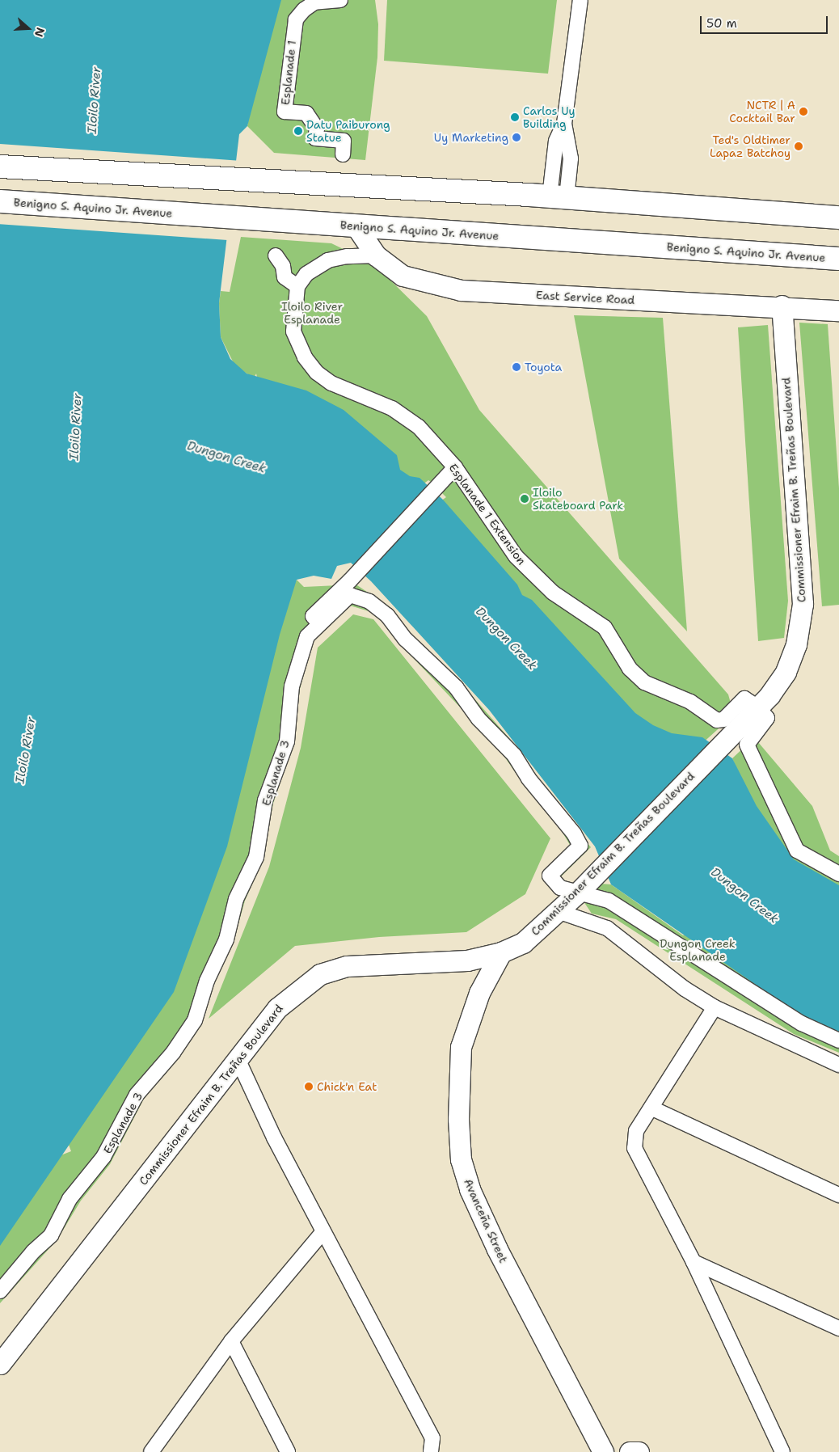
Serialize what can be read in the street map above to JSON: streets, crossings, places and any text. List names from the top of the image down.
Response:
{
  "streets": {
    "highway": ["Benigno S. Aquino Jr. Avenue"],
    "main road": ["East Service Road", "Commissioner Efraim B. Treñas Boulevard", "Avanceña Street"],
    "street": ["Esplanade 1", "Esplanade 1 Extension", "Esplanade 3"]
  },
  "crossings": [
    ["Benigno S. Aquino Jr. Avenue", "East Service Road"],
    ["East Service Road", "Commissioner Efraim B. Treñas Boulevard"],
    ["Commissioner Efraim B. Treñas Boulevard", "Esplanade 1 Extension"],
    ["Commissioner Efraim B. Treñas Boulevard", "Esplanade 3"],
    ["Commissioner Efraim B. Treñas Boulevard", "Avanceña Street"]
  ],
  "water": ["Iloilo River", "Dungon Creek"],
  "parks": ["Iloilo River Esplanade", "Dungon Creek Esplanade"],
  "places": [
    "NCTR | A Cocktail Bar",
    "Carlos Uy Building",
    "Datu Paiburong Statue",
    "Uy Marketing",
    "Ted's Oldtimer Lapaz Batchoy",
    "Toyota",
    "Iloilo Skateboard Park",
    "Chick'n Eat"
  ],
  "scale_bar": "50 m",
  "north": "right"
}
